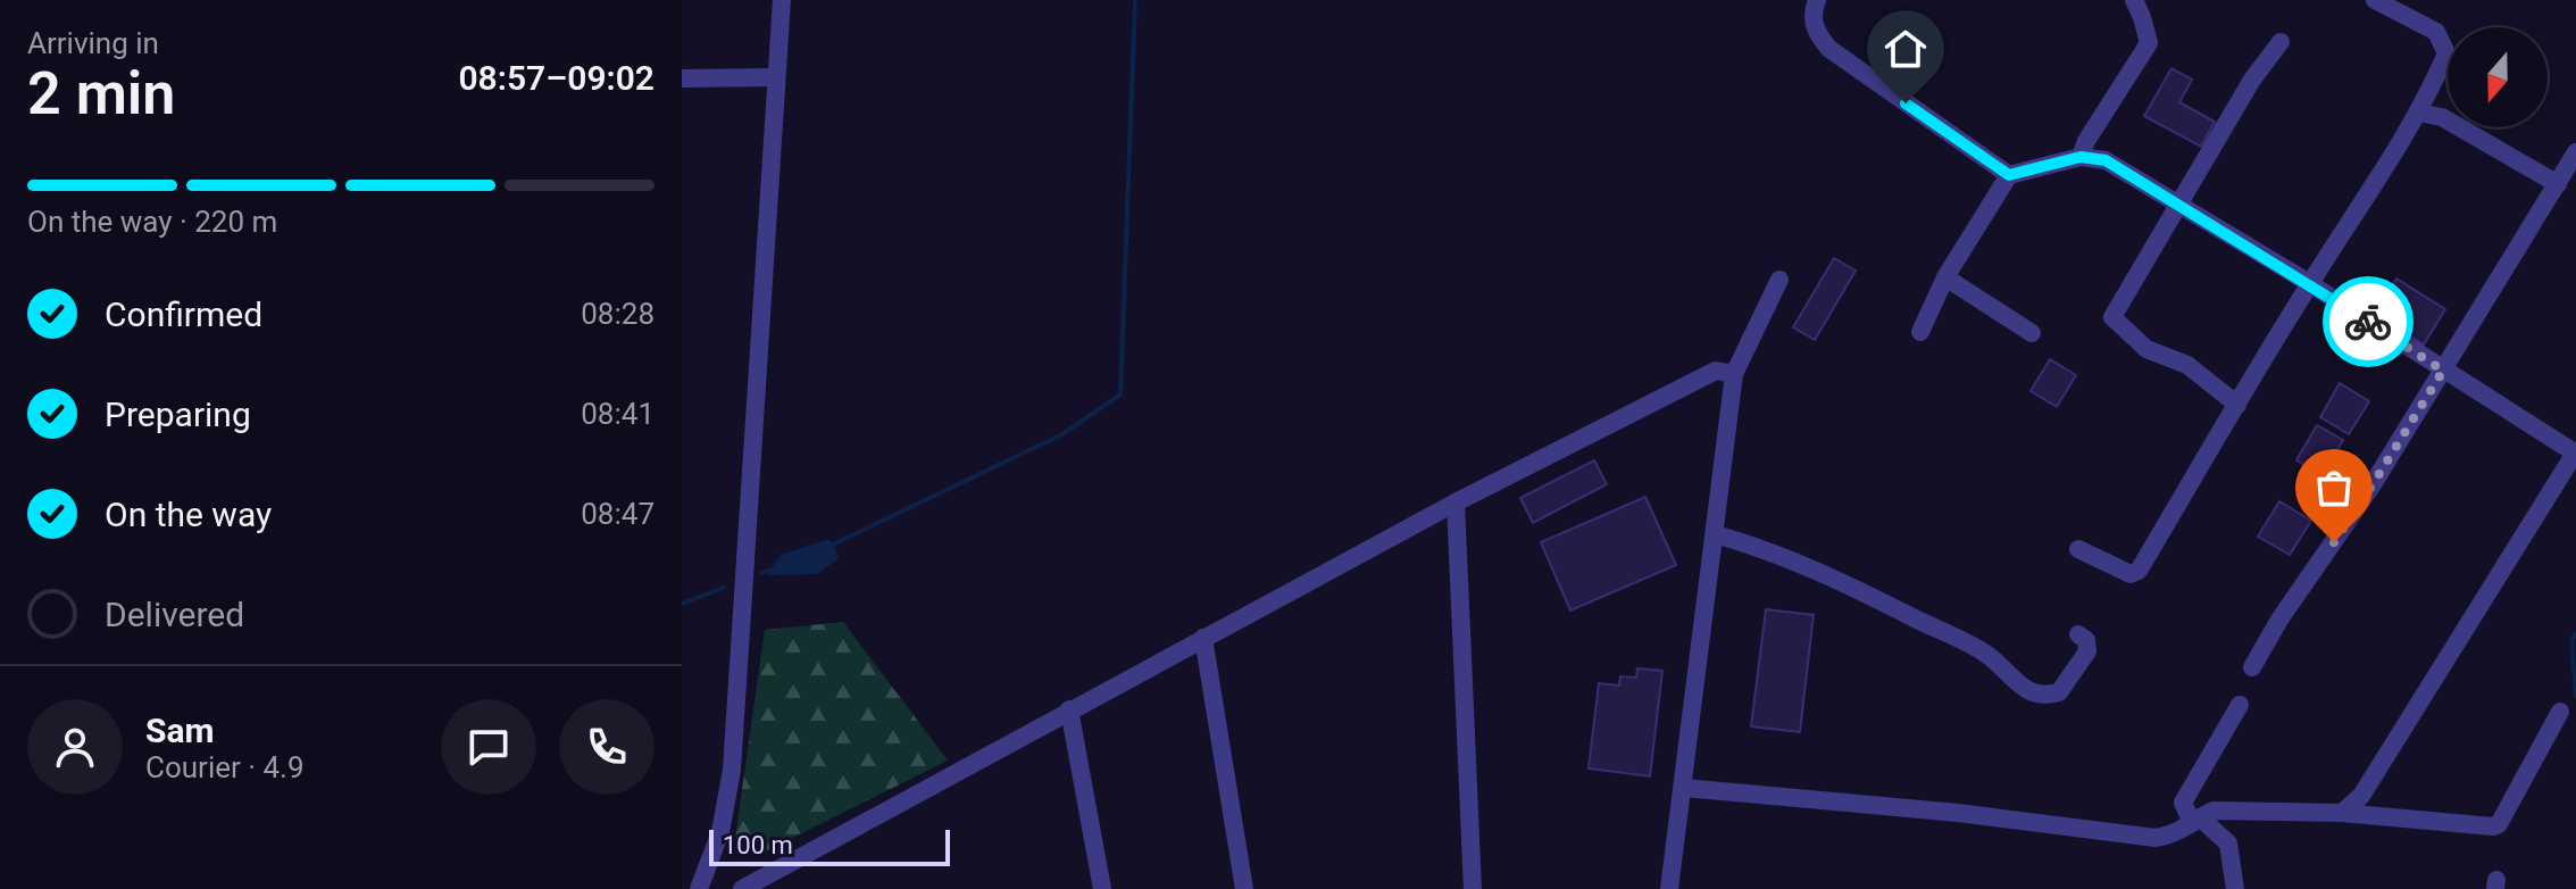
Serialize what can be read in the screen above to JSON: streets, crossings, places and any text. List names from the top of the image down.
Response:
{
  "scale_bar": "100 m",
  "north": "bottom",
  "page": {
    "heading": ["2 min", "Arriving in", "08:57–09:02"],
    "panel": ["Sam", "Courier · 4.9"],
    "bar": "On the way · 220 m",
    "list": [
      ["Confirmed", "08:28"],
      ["Preparing", "08:41"],
      ["On the way", "08:47"],
      "Delivered"
    ],
    "scale": "100 m"
  }
}
